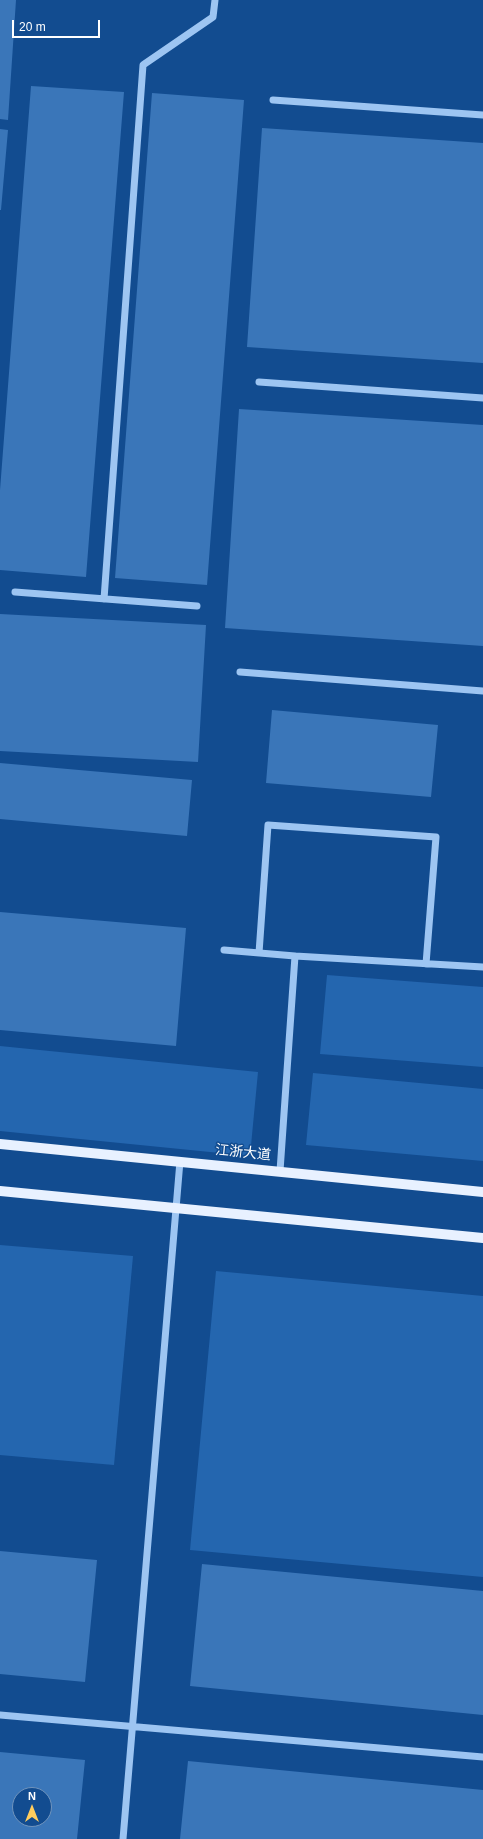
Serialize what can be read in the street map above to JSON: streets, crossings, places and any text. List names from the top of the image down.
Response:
{
  "streets": {
    "main road": ["江浙大道"]
  },
  "scale_bar": "20 m",
  "north": "top"
}
